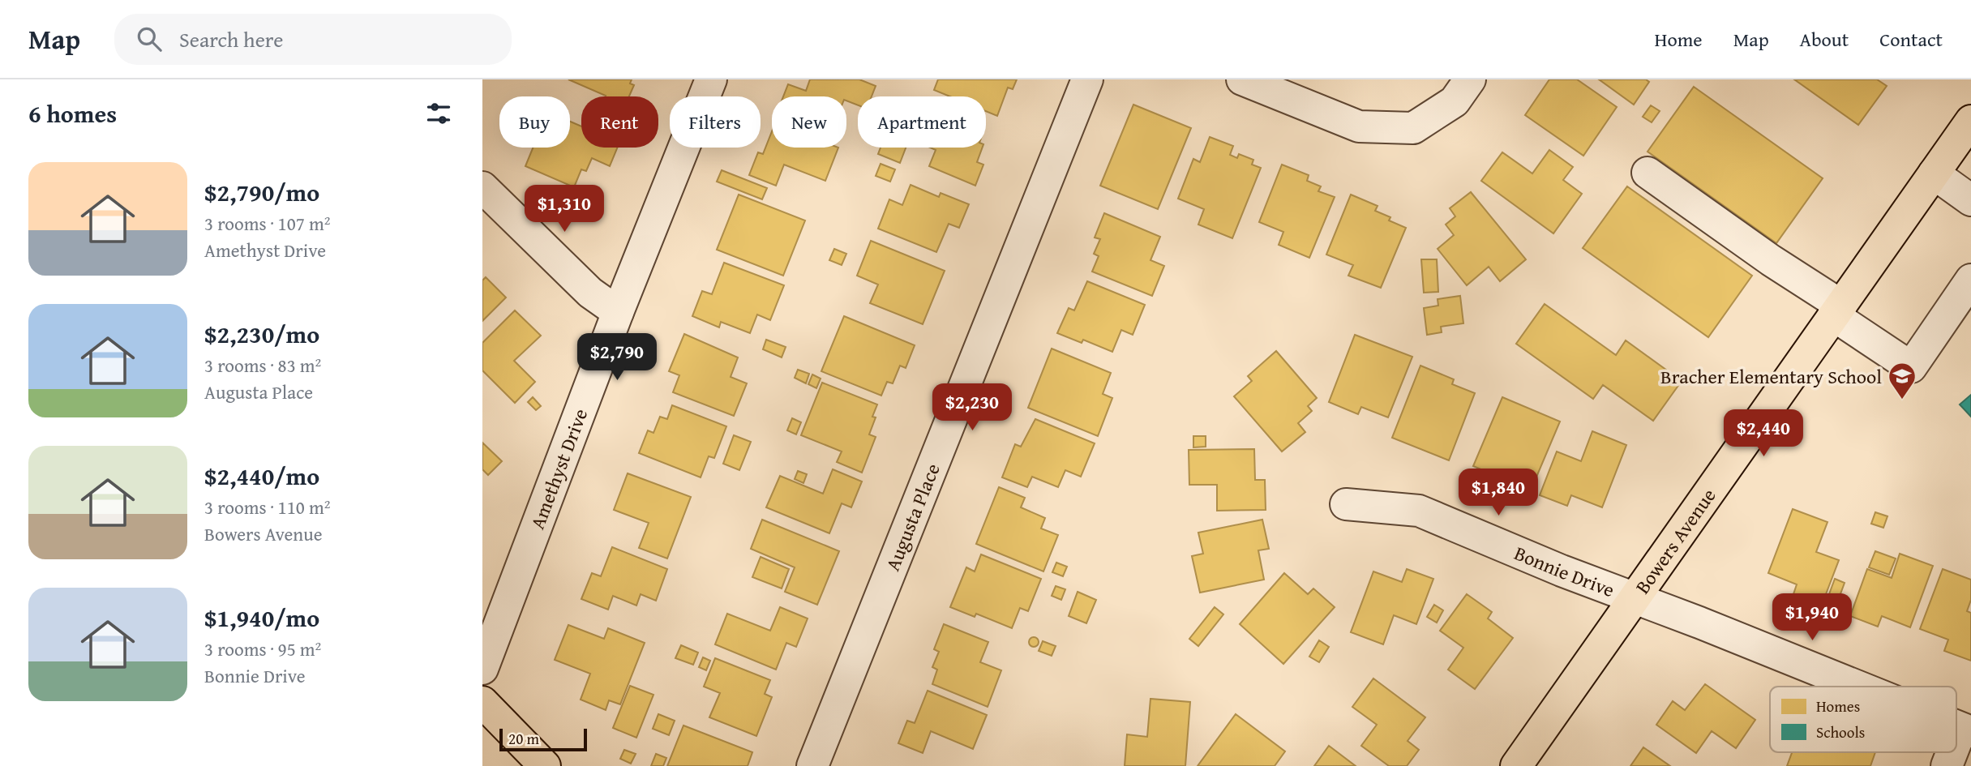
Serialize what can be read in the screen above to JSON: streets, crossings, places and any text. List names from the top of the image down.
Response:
{
  "streets": {
    "main road": ["Bowers Avenue"],
    "street": ["Amethyst Drive", "Augusta Place", "Bonnie Drive"]
  },
  "crossings": [
    ["Bowers Avenue", "Bonnie Drive"]
  ],
  "places": {
    "school or university": ["Bracher Elementary School"]
  },
  "legend": ["Homes", "Schools"],
  "scale_bar": "20 m",
  "page": {
    "header": "Map",
    "search": "Search here",
    "nav": [
      "Home",
      "Map",
      "About",
      "Contact"
    ],
    "heading": "6 homes",
    "chip": [
      "Buy",
      "Rent",
      "Filters",
      "New",
      "Apartment"
    ],
    "list": [
      {
        "name": "$2,790/mo",
        "note": "3 rooms · 107 m² · Amethyst Drive"
      },
      {
        "name": "$2,230/mo",
        "note": "3 rooms · 83 m² · Augusta Place"
      },
      {
        "name": "$2,440/mo",
        "note": "3 rooms · 110 m² · Bowers Avenue"
      },
      {
        "name": "$1,940/mo",
        "note": "3 rooms · 95 m² · Bonnie Drive"
      }
    ],
    "price": [
      "$1,310",
      "$2,790",
      "$2,230",
      "$2,440",
      "$1,840",
      "$1,940"
    ],
    "scale": "20 m"
  }
}
